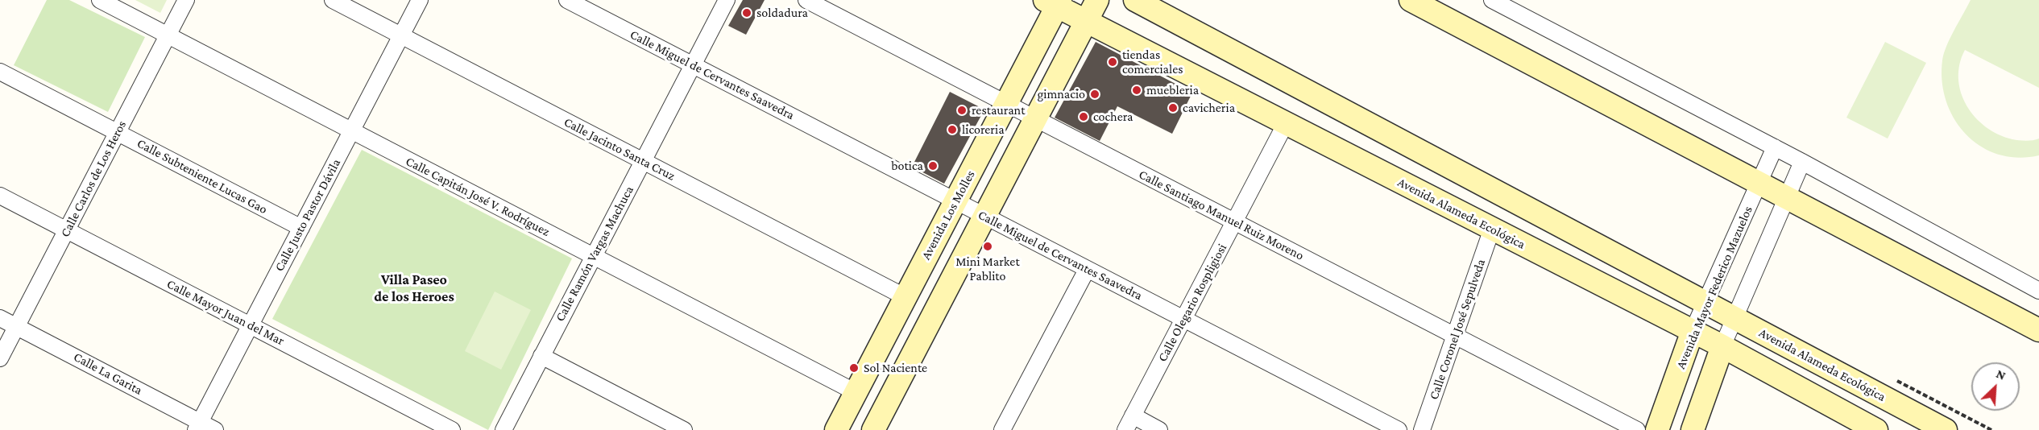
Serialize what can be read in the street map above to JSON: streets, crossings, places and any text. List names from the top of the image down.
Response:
{
  "streets": {
    "street": [
      "Calle Miguel de Cervantes Saavedra",
      "Calle Jacinto Santa Cruz",
      "Calle Subteniente Lucas Gao",
      "Calle Carlos de Los Heros",
      "Calle Capitán José V. Rodríguez",
      "Avenida Alameda Ecológica",
      "Calle Justo Pastor Dávila",
      "Avenida Los Molles",
      "Calle Santiago Manuel Ruiz Moreno",
      "Calle Ramón Vargas Machuca",
      "Avenida Mayor Federico Mazuelos",
      "Calle Olegario Rospligiosi",
      "Calle Mayor Juan del Mar",
      "Calle Coronel José Sepulveda",
      "Calle La Garita"
    ]
  },
  "crossings": [
    ["Calle Miguel de Cervantes Saavedra", "Avenida Los Molles"],
    ["Calle Miguel de Cervantes Saavedra", "Calle Ramón Vargas Machuca"],
    ["Calle Miguel de Cervantes Saavedra", "Calle Olegario Rospligiosi"],
    ["Calle Jacinto Santa Cruz", "Calle Justo Pastor Dávila"],
    ["Calle Jacinto Santa Cruz", "Avenida Los Molles"],
    ["Calle Jacinto Santa Cruz", "Calle Ramón Vargas Machuca"],
    ["Calle Subteniente Lucas Gao", "Calle Carlos de Los Heros"],
    ["Calle Subteniente Lucas Gao", "Calle Justo Pastor Dávila"],
    ["Calle Carlos de Los Heros", "Calle Capitán José V. Rodríguez"],
    ["Calle Carlos de Los Heros", "Calle Mayor Juan del Mar"],
    ["Calle Carlos de Los Heros", "Calle La Garita"],
    ["Calle Capitán José V. Rodríguez", "Calle Justo Pastor Dávila"],
    ["Calle Capitán José V. Rodríguez", "Avenida Los Molles"],
    ["Calle Capitán José V. Rodríguez", "Calle Ramón Vargas Machuca"],
    ["Avenida Alameda Ecológica", "Avenida Los Molles"],
    ["Avenida Alameda Ecológica", "Avenida Mayor Federico Mazuelos"],
    ["Avenida Alameda Ecológica", "Calle Olegario Rospligiosi"],
    ["Avenida Alameda Ecológica", "Calle Coronel José Sepulveda"],
    ["Calle Justo Pastor Dávila", "Calle Mayor Juan del Mar"],
    ["Calle Justo Pastor Dávila", "Calle La Garita"],
    ["Avenida Los Molles", "Calle Santiago Manuel Ruiz Moreno"],
    ["Calle Santiago Manuel Ruiz Moreno", "Calle Olegario Rospligiosi"],
    ["Calle Santiago Manuel Ruiz Moreno", "Calle Coronel José Sepulveda"]
  ],
  "districts": ["Villa Paseo de los Heroes"],
  "places": [
    "soldadura",
    "tiendas comerciales",
    "muebleria",
    "gimnacio",
    "cavicheria",
    "restaurant",
    "cochera",
    "licoreria",
    "botica",
    "Mini Market Pablito",
    "Sol Naciente"
  ],
  "north": "top right"
}
